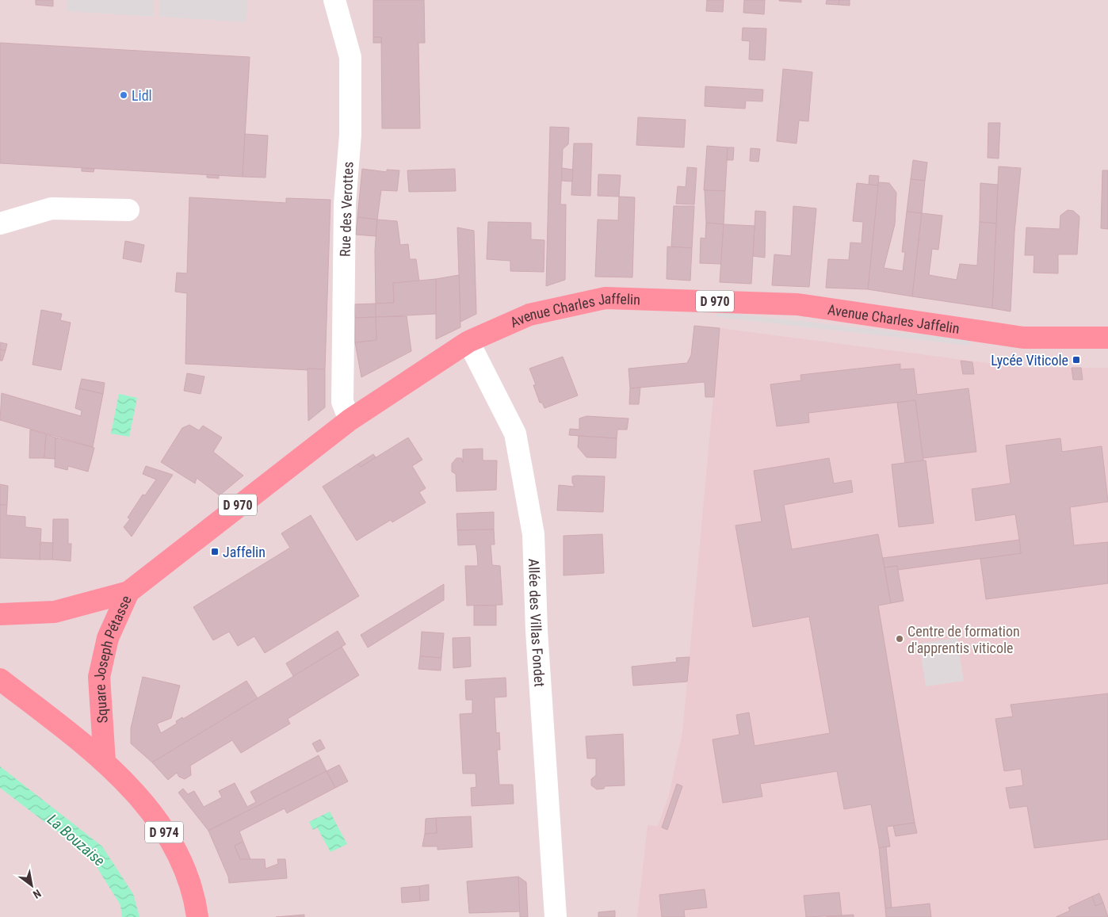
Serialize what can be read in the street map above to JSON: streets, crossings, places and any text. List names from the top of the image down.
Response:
{
  "streets": {
    "main road": [
      "D 970",
      "Avenue Charles Jaffelin",
      "Square Joseph Pétasse",
      "D 974"
    ],
    "street": ["Rue des Verottes", "Allée des Villas Fondet"]
  },
  "crossings": [
    ["Rue des Verottes", "Avenue Charles Jaffelin"],
    ["Avenue Charles Jaffelin", "Allée des Villas Fondet"],
    ["Avenue Charles Jaffelin", "Square Joseph Pétasse"],
    ["Square Joseph Pétasse", "D 974"]
  ],
  "water": ["La Bouzaise"],
  "places": {
    "other": ["Lidl", "Centre de formation d'apprentis viticole"],
    "transit": ["Lycée Viticole", "Jaffelin"]
  },
  "north": "bottom right"
}
